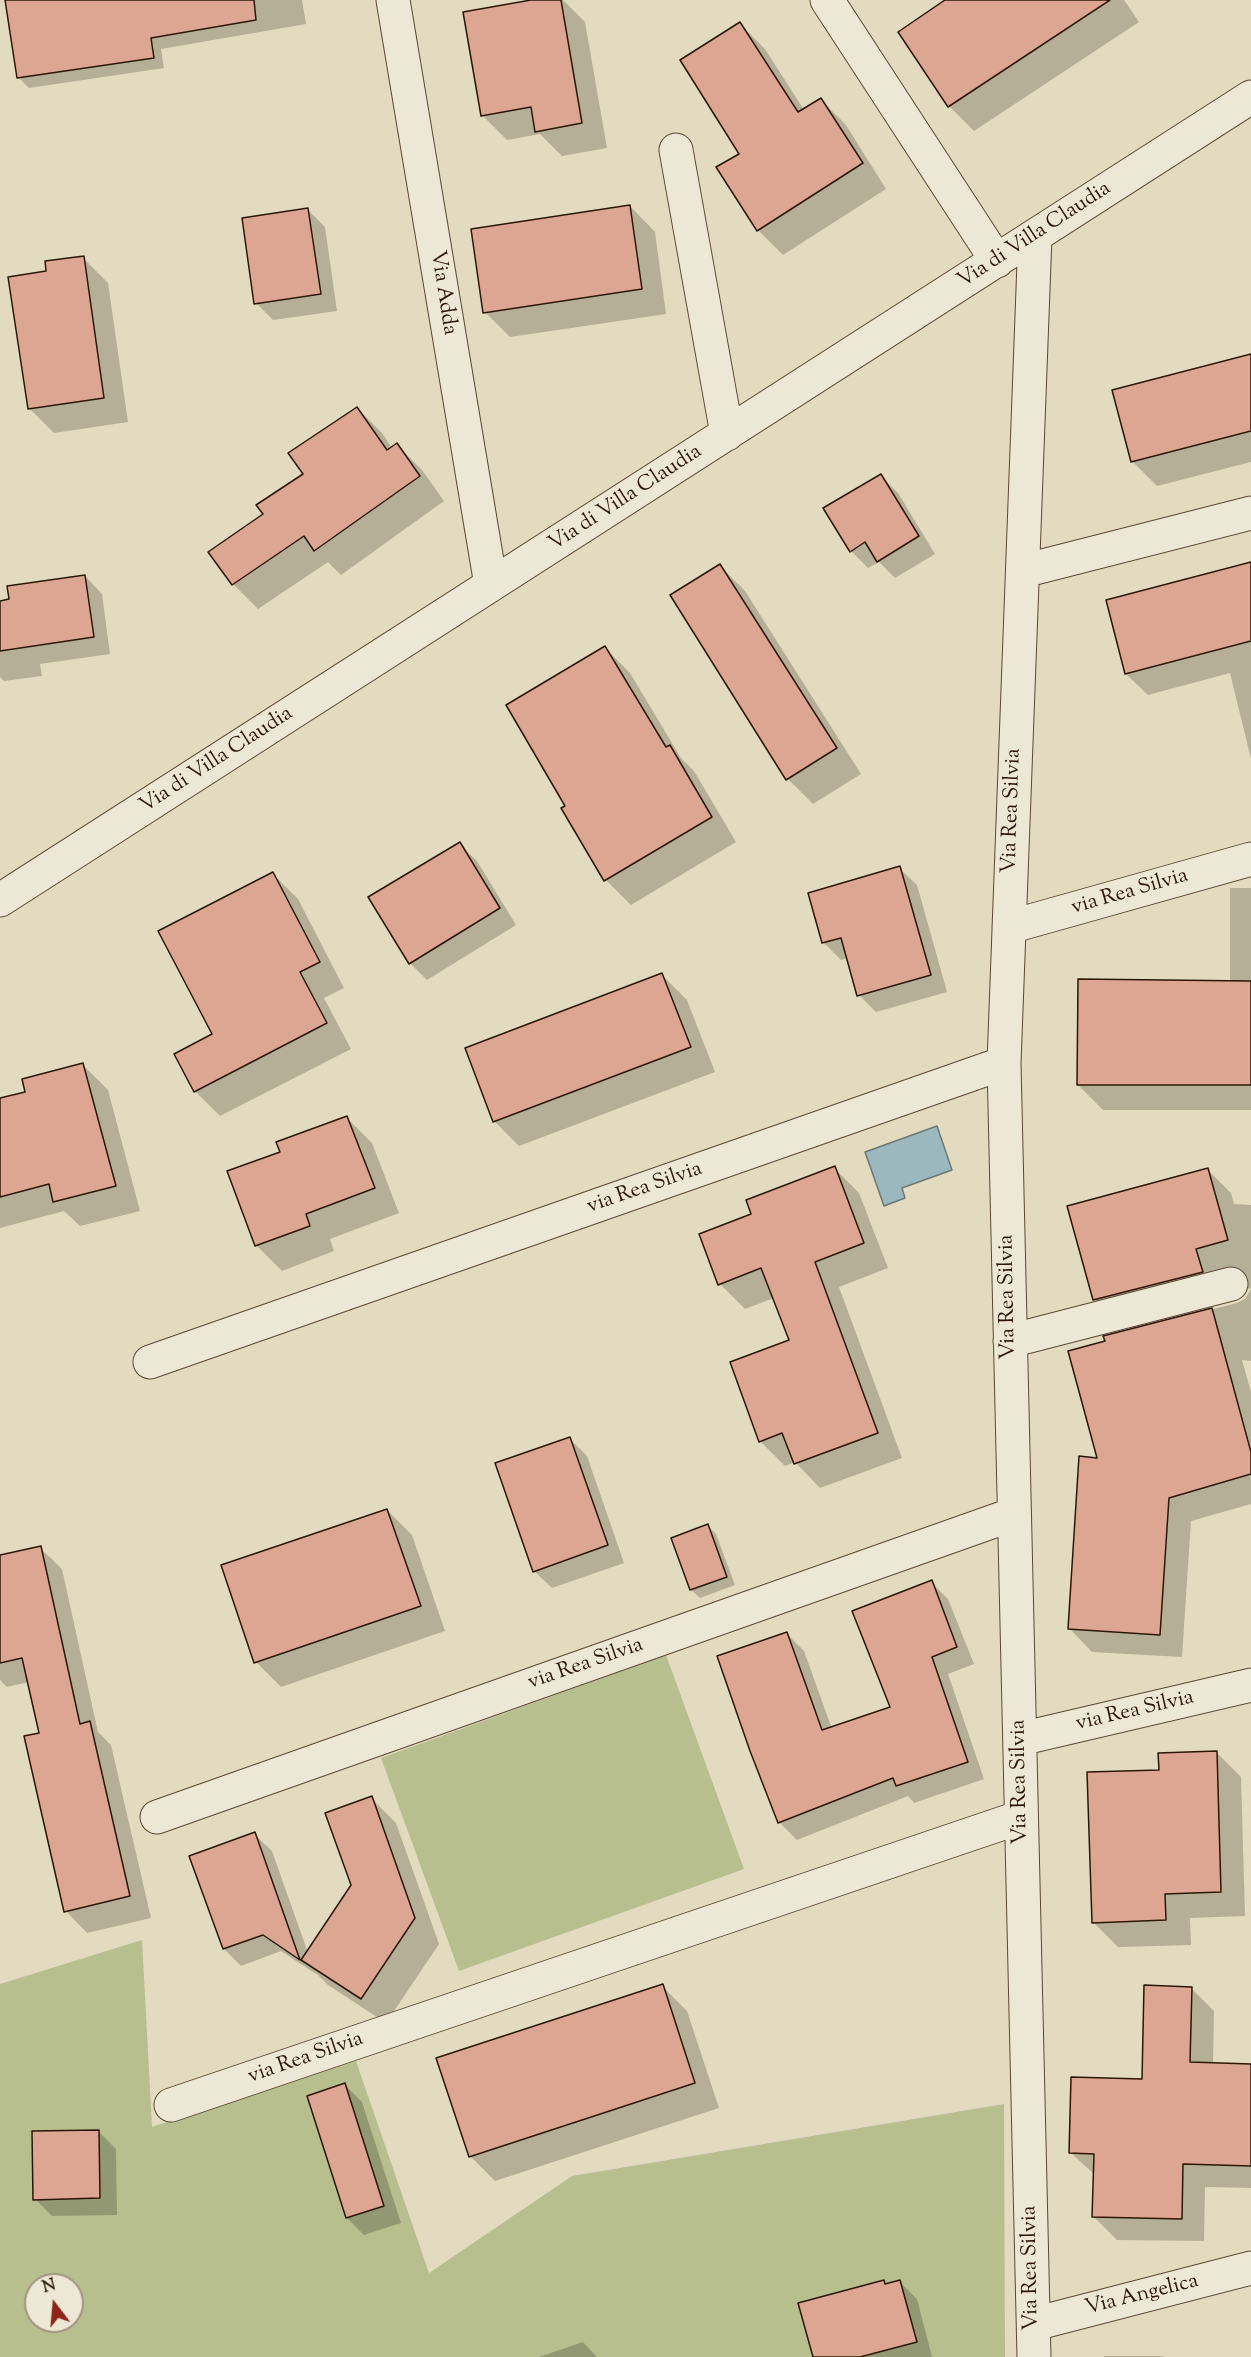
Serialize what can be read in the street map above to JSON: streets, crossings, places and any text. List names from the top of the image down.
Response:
{
  "streets": {
    "street": [
      "Via di Villa Claudia",
      "Via Adda",
      "Via Rea Silvia",
      "via Rea Silvia",
      "Via Angelica"
    ]
  },
  "crossings": [
    ["Via di Villa Claudia", "Via Adda"],
    ["Via di Villa Claudia", "Via Rea Silvia"],
    ["Via Rea Silvia", "via Rea Silvia"],
    ["Via Rea Silvia", "Via Angelica"]
  ],
  "north": "top"
}
